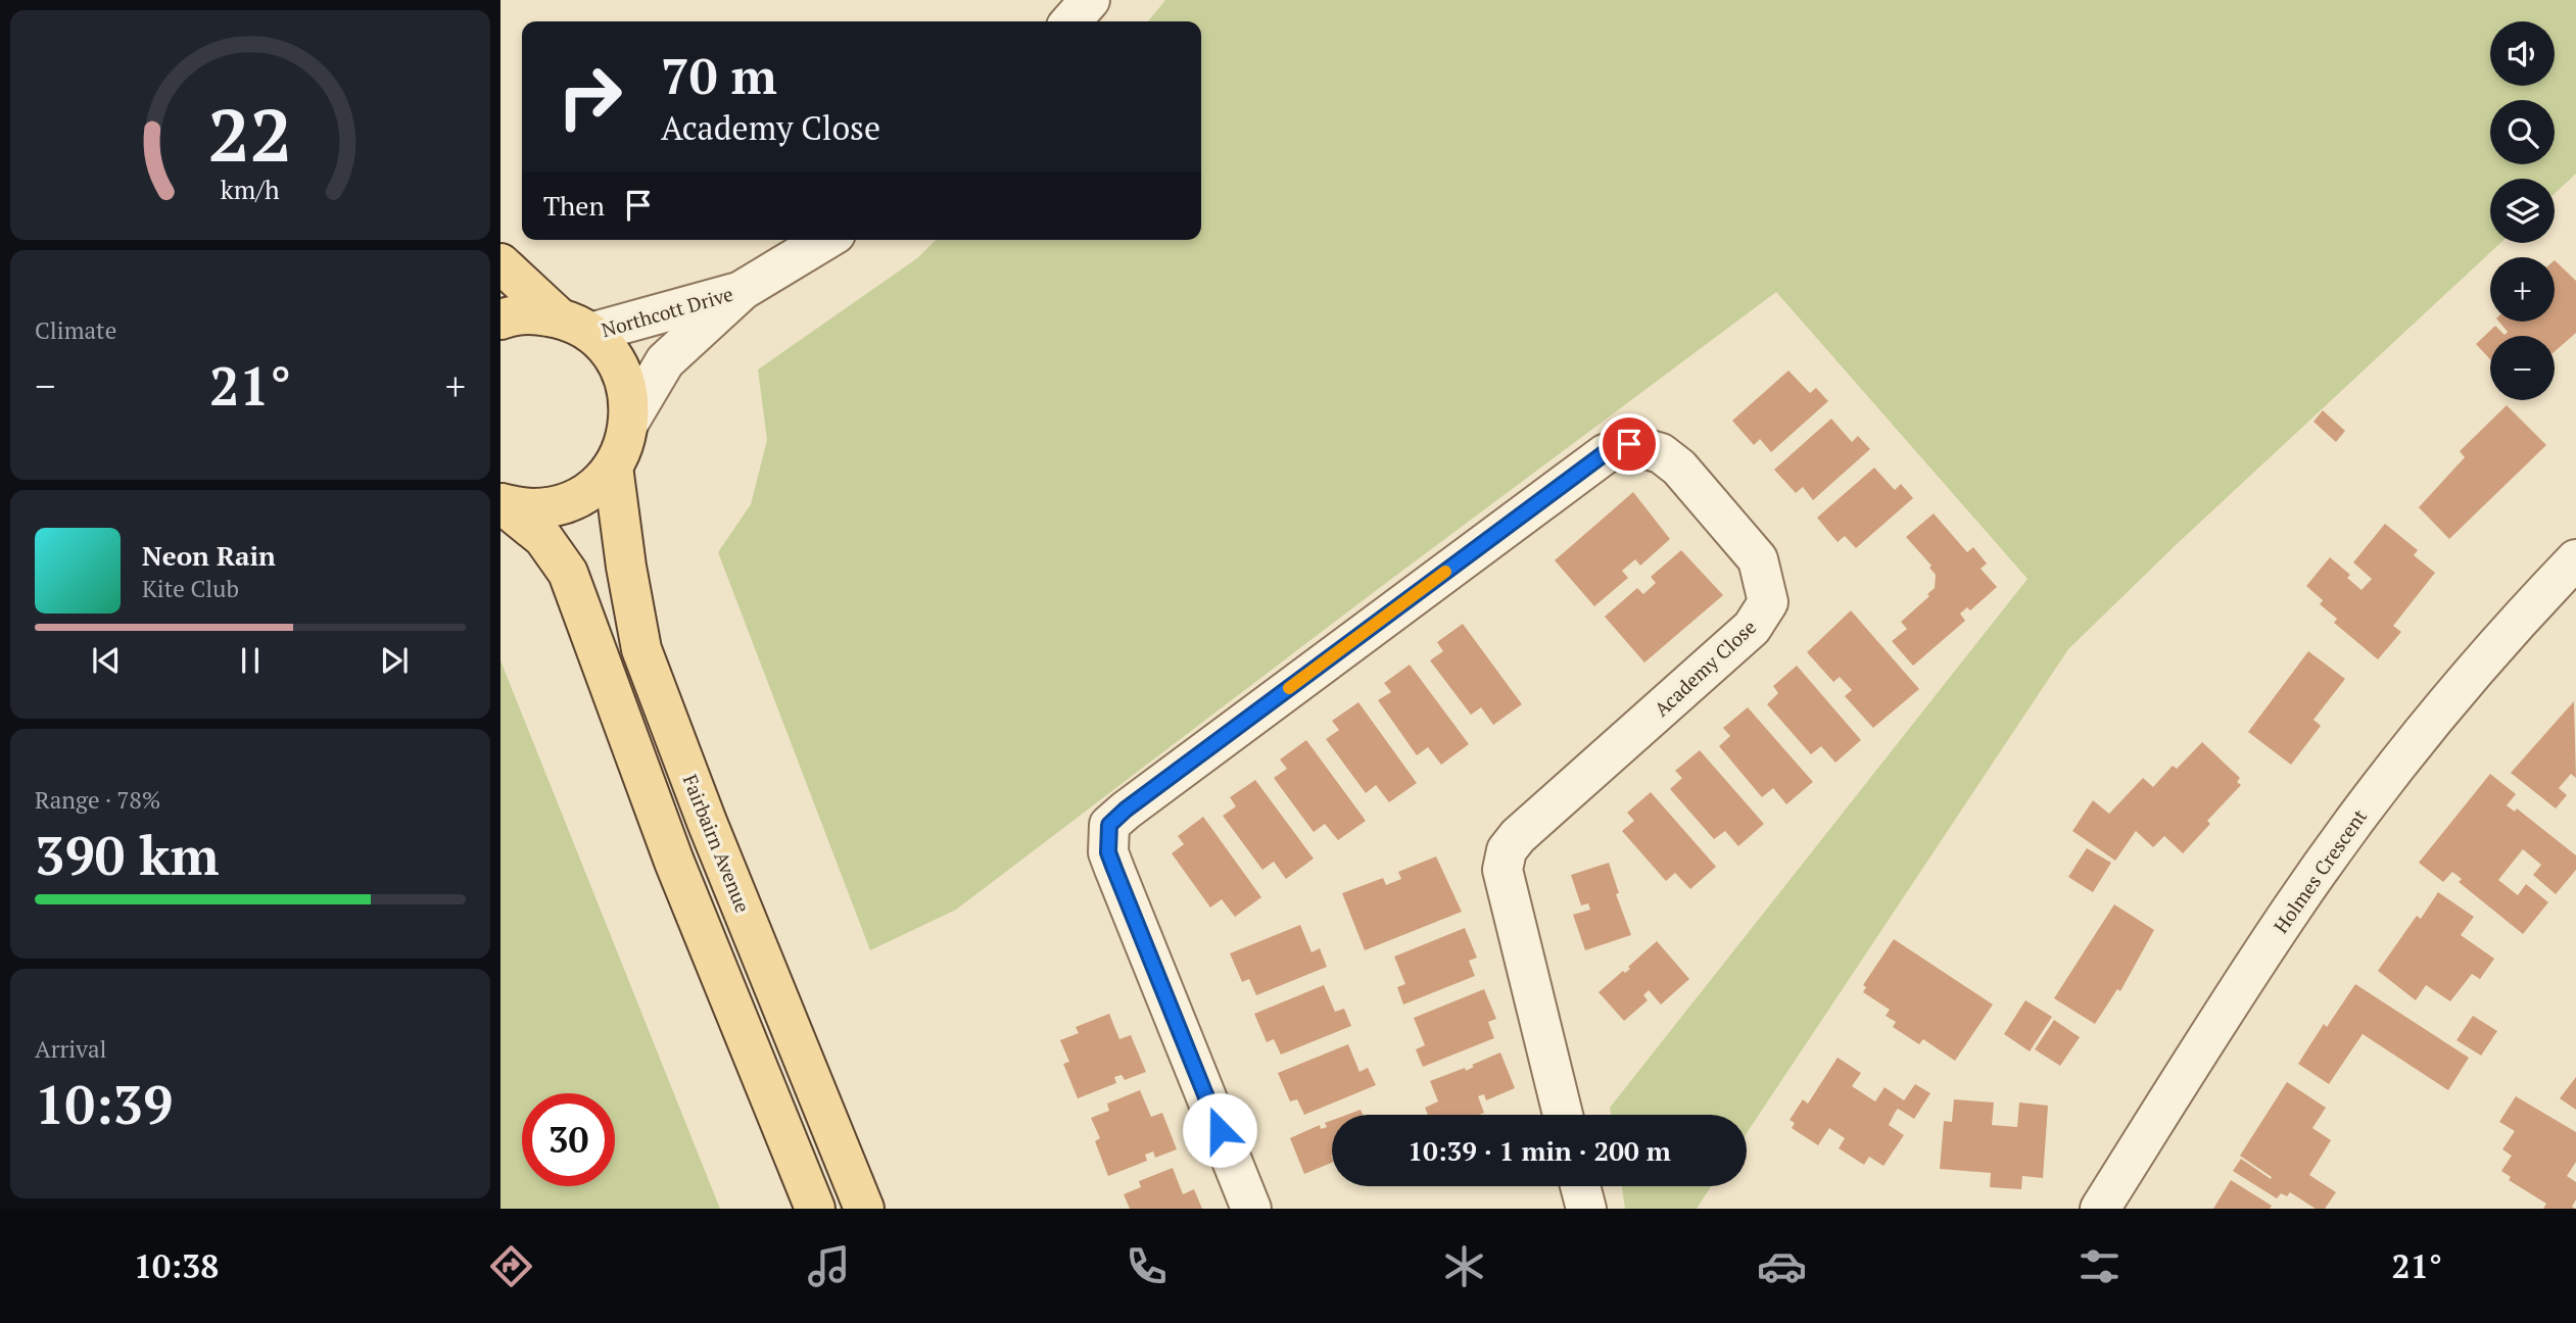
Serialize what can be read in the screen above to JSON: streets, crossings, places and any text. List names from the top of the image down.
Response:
{
  "streets": {
    "main road": ["Fairbairn Avenue"],
    "street": ["Northcott Drive", "Academy Close", "Holmes Crescent"]
  },
  "page": {
    "map_buttons": ["+", "−"],
    "turn": ["70 m", "Academy Close"],
    "then": "Then",
    "tile": [
      "Climate",
      ["Range · 78%", "390 km"],
      ["Arrival", "10:39"]
    ],
    "heat": ["−", "21°", "+"],
    "song": ["Neon Rain", "Kite Club"],
    "limit": "30",
    "trip": "10:39 · 1 min · 200 m",
    "tabs": ["10:38", "21°"],
    "gauge": ["22", "km/h"]
  }
}
